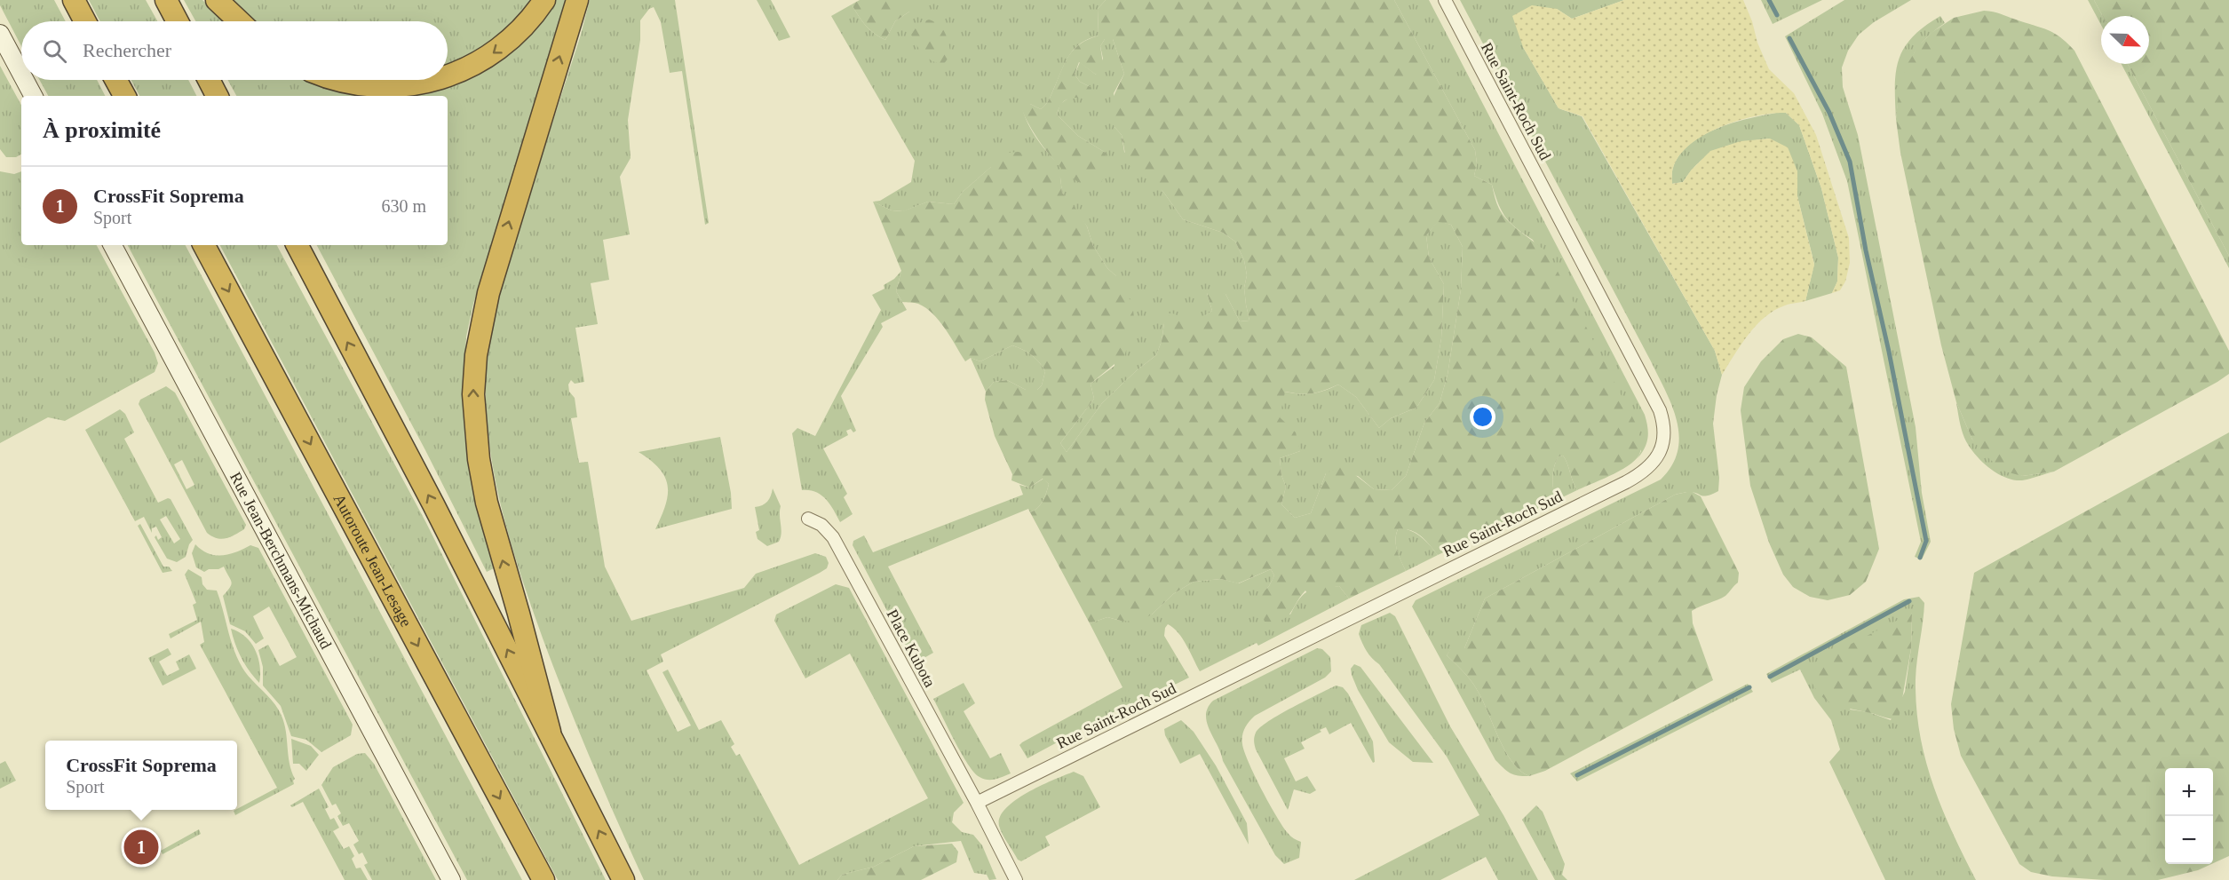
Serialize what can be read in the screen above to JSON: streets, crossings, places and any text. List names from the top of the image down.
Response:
{
  "streets": {
    "highway": ["Autoroute Jean-Lesage"],
    "street": ["Rue Saint-Roch Sud", "Rue Jean-Berchmans-Michaud", "Place Kubota"]
  },
  "crossings": [
    ["Rue Saint-Roch Sud", "Place Kubota"]
  ],
  "north": "bottom right",
  "page": {
    "search": "Rechercher",
    "heading": "À proximité",
    "list": [
      {
        "mark": "1",
        "name": "CrossFit Soprema",
        "note": "Sport",
        "value": "630 m"
      }
    ],
    "popup": ["CrossFit Soprema", "Sport"],
    "map_buttons": ["+", "−"],
    "pins": "1"
  }
}
